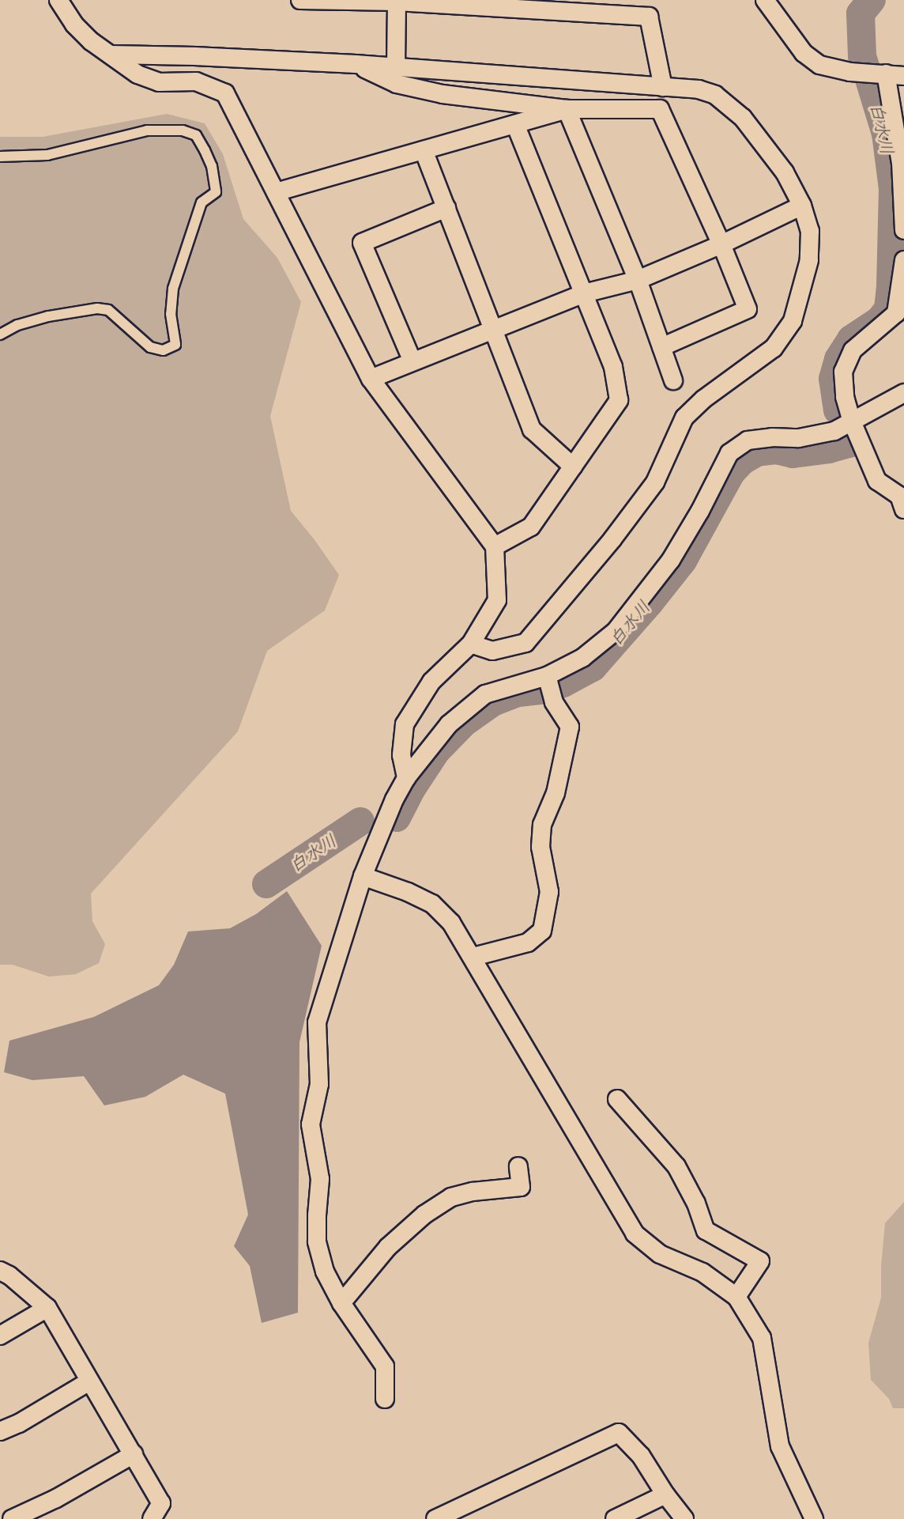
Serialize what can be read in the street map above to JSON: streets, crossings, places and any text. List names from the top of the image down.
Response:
{
  "water": ["白水川"]
}
